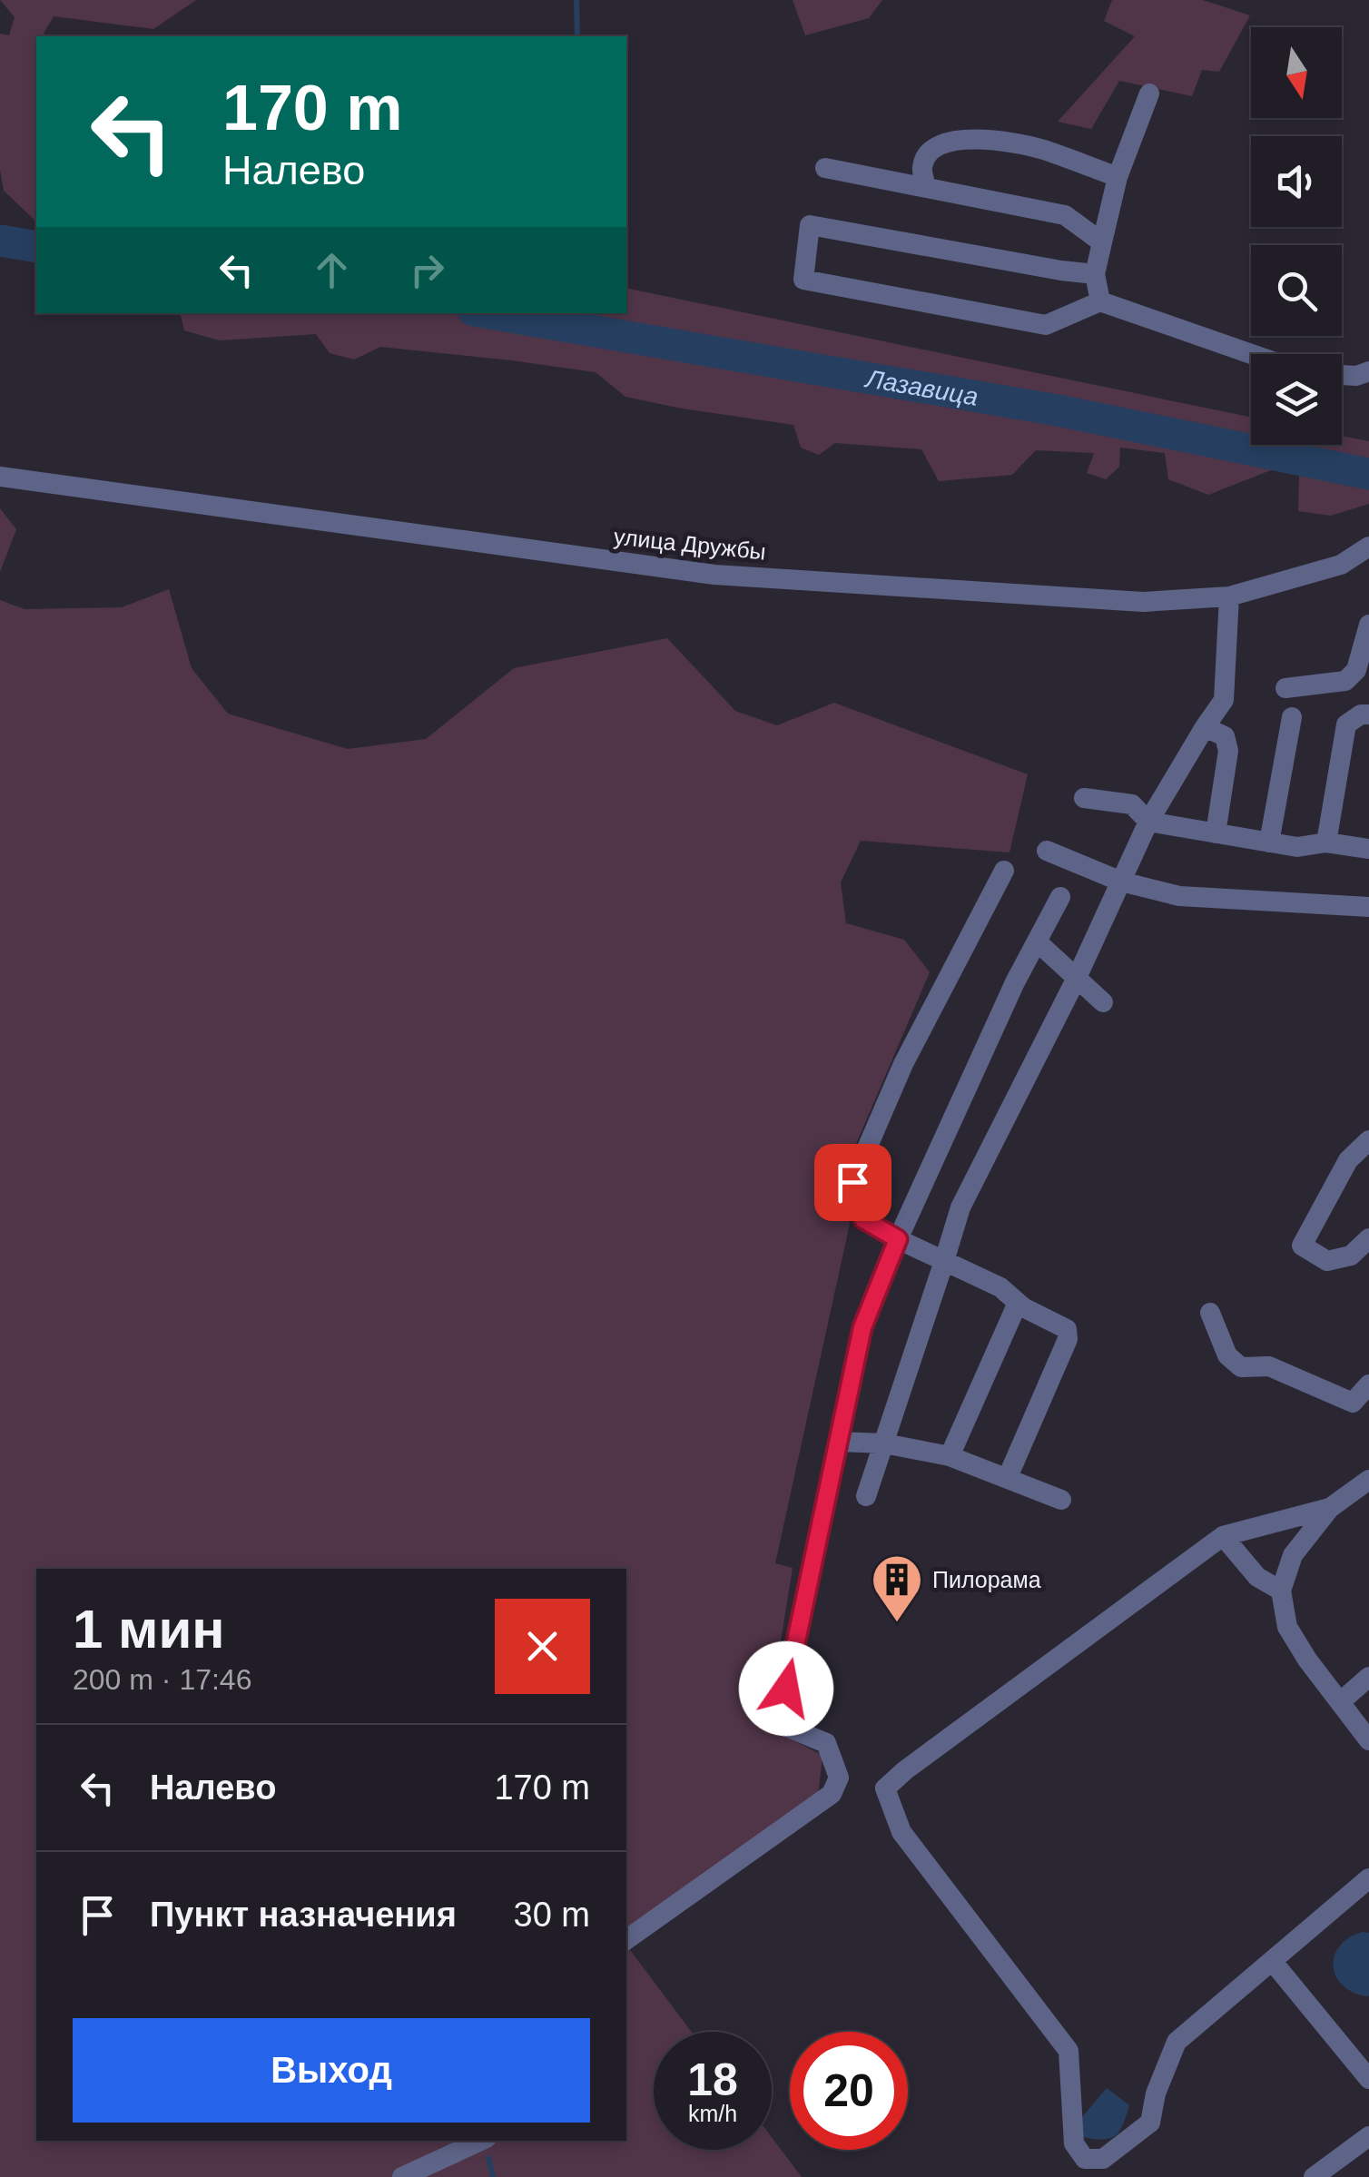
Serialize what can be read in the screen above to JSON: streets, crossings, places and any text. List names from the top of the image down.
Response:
{
  "streets": {
    "street": ["улица Дружбы"]
  },
  "water": ["Лазавица"],
  "places": {
    "building": ["Пилорама"]
  },
  "north": "bottom",
  "page": {
    "turn": ["170 m", "Налево"],
    "heading": ["1 мин", "200 m · 17:46"],
    "list": [
      {
        "name": "Налево",
        "value": "170 m"
      },
      {
        "name": "Пункт назначения",
        "value": "30 m"
      }
    ],
    "buttons": "Выход",
    "speed": "18 km/h",
    "limit": "20"
  }
}
